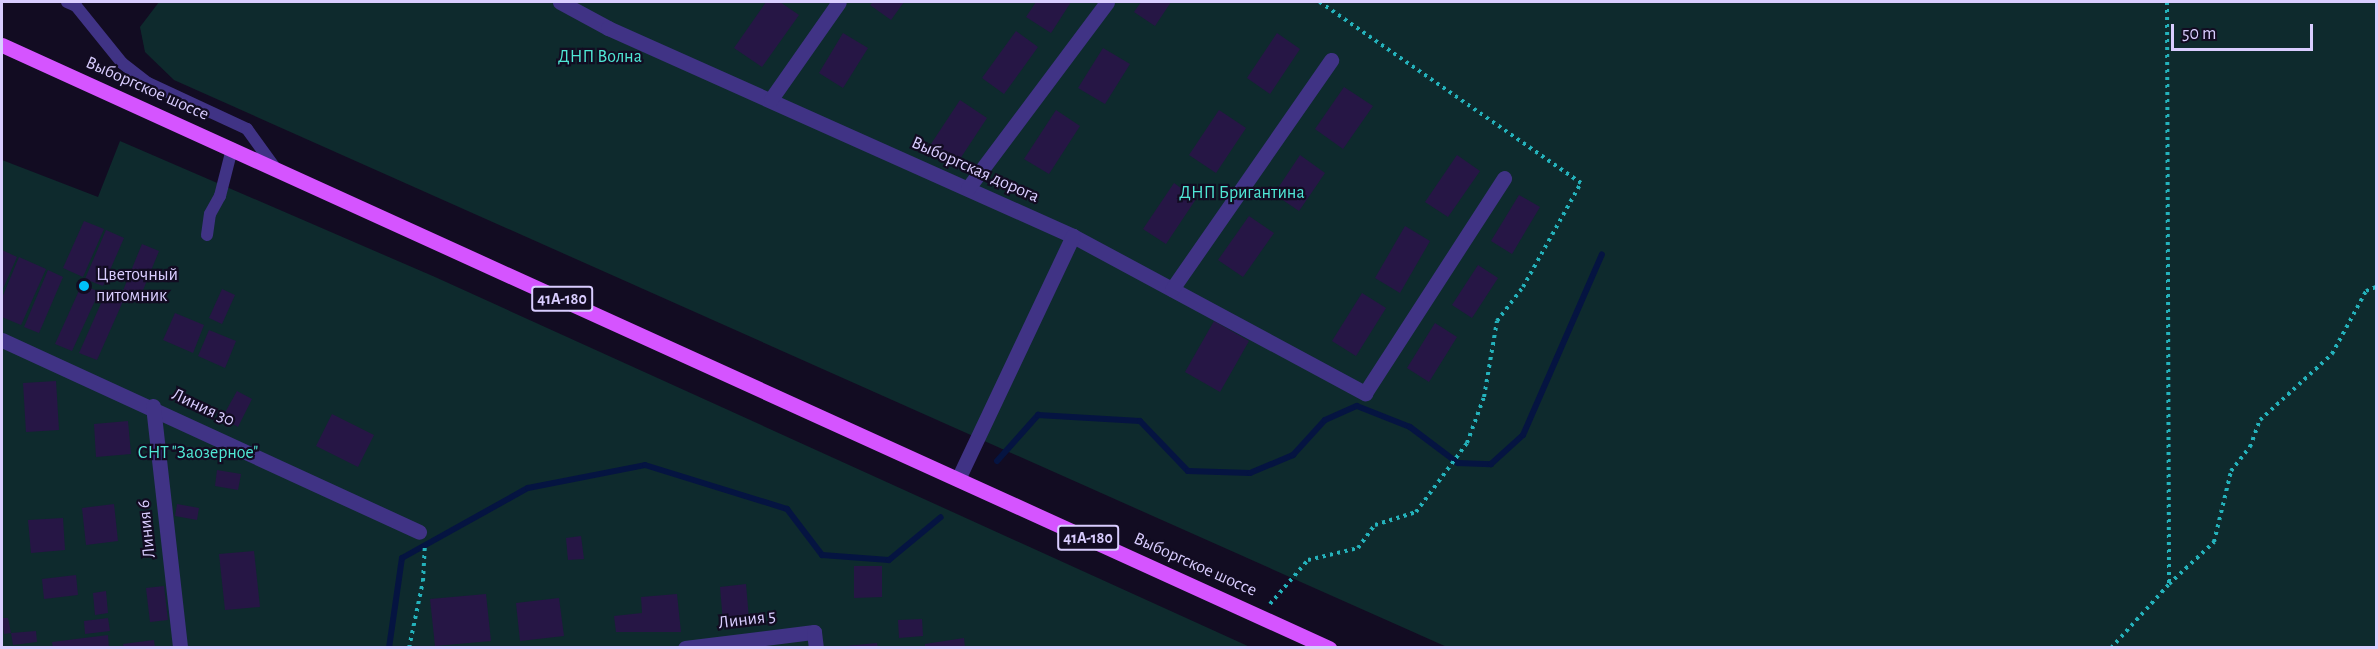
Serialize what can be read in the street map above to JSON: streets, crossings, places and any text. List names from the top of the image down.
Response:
{
  "streets": {
    "main road": ["Выборгское шоссе", "41А-180"],
    "street": [
      "Выборгская дорога",
      "Линия 30",
      "Линия 6",
      "Линия 5"
    ]
  },
  "crossings": [
    ["Линия 30", "Линия 6"]
  ],
  "parks": ["ДНП Волна", "ДНП Бригантина", "СНТ \"Заозерное\""],
  "places": ["Цветочный питомник"],
  "scale_bar": "50 m"
}
